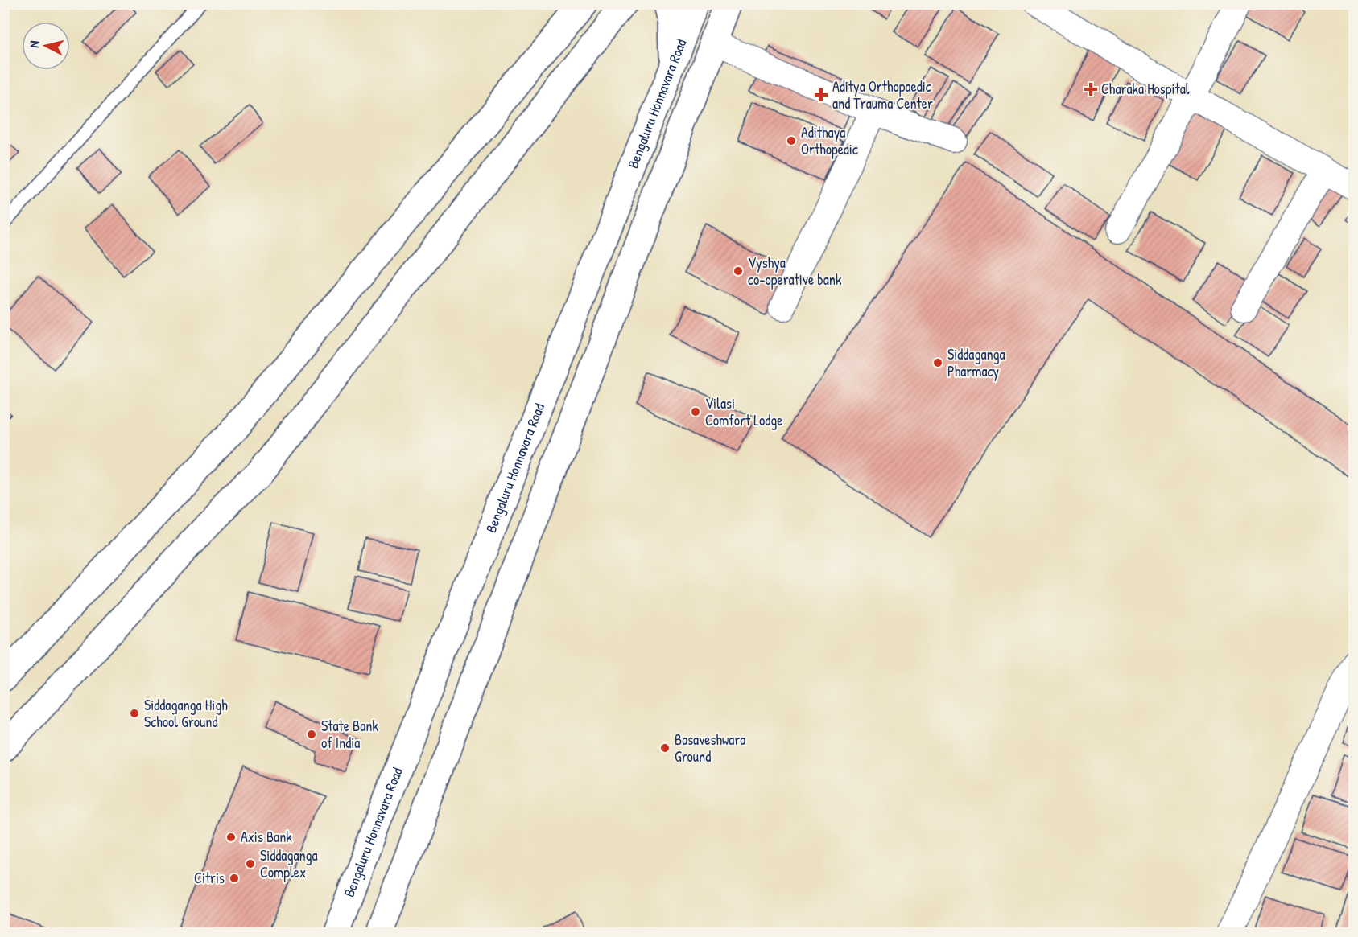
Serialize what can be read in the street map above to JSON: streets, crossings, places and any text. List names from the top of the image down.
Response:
{
  "streets": {
    "main road": ["Bengaluru Honnavara Road"]
  },
  "places": {
    "health": ["Charaka Hospital", "Aditya Orthopaedic and Trauma Center"],
    "other": [
      "Adithaya Orthopedic",
      "Vyshya co-operative bank",
      "Siddaganga Pharmacy",
      "Vilasi Comfort Lodge",
      "Siddaganga High School Ground",
      "State Bank of India",
      "Basaveshwara Ground",
      "Axis Bank",
      "Siddaganga Complex",
      "Citris"
    ]
  },
  "north": "left"
}
